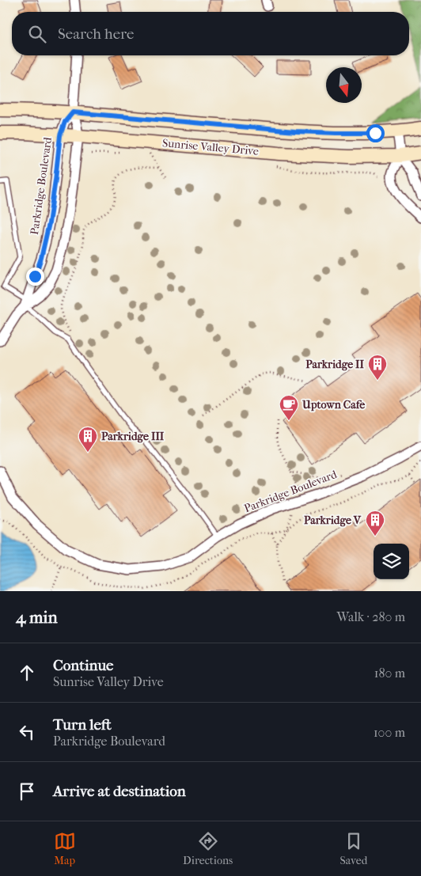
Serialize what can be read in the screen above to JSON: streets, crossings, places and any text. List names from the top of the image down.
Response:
{
  "streets": {
    "main road": ["Sunrise Valley Drive"],
    "street": ["Parkridge Boulevard"]
  },
  "crossings": [
    ["Sunrise Valley Drive", "Parkridge Boulevard"]
  ],
  "places": {
    "building": ["Parkridge II", "Parkridge III", "Parkridge V"],
    "cafe": ["Uptown Cafe"]
  },
  "north": "bottom",
  "page": {
    "search": "Search here",
    "heading": ["4 min", "Walk · 280 m"],
    "list": [
      ["Continue", "Sunrise Valley Drive", "180 m"],
      ["Turn left", "Parkridge Boulevard", "100 m"],
      "Arrive at destination"
    ],
    "nav": ["Map", "Directions", "Saved"]
  }
}
